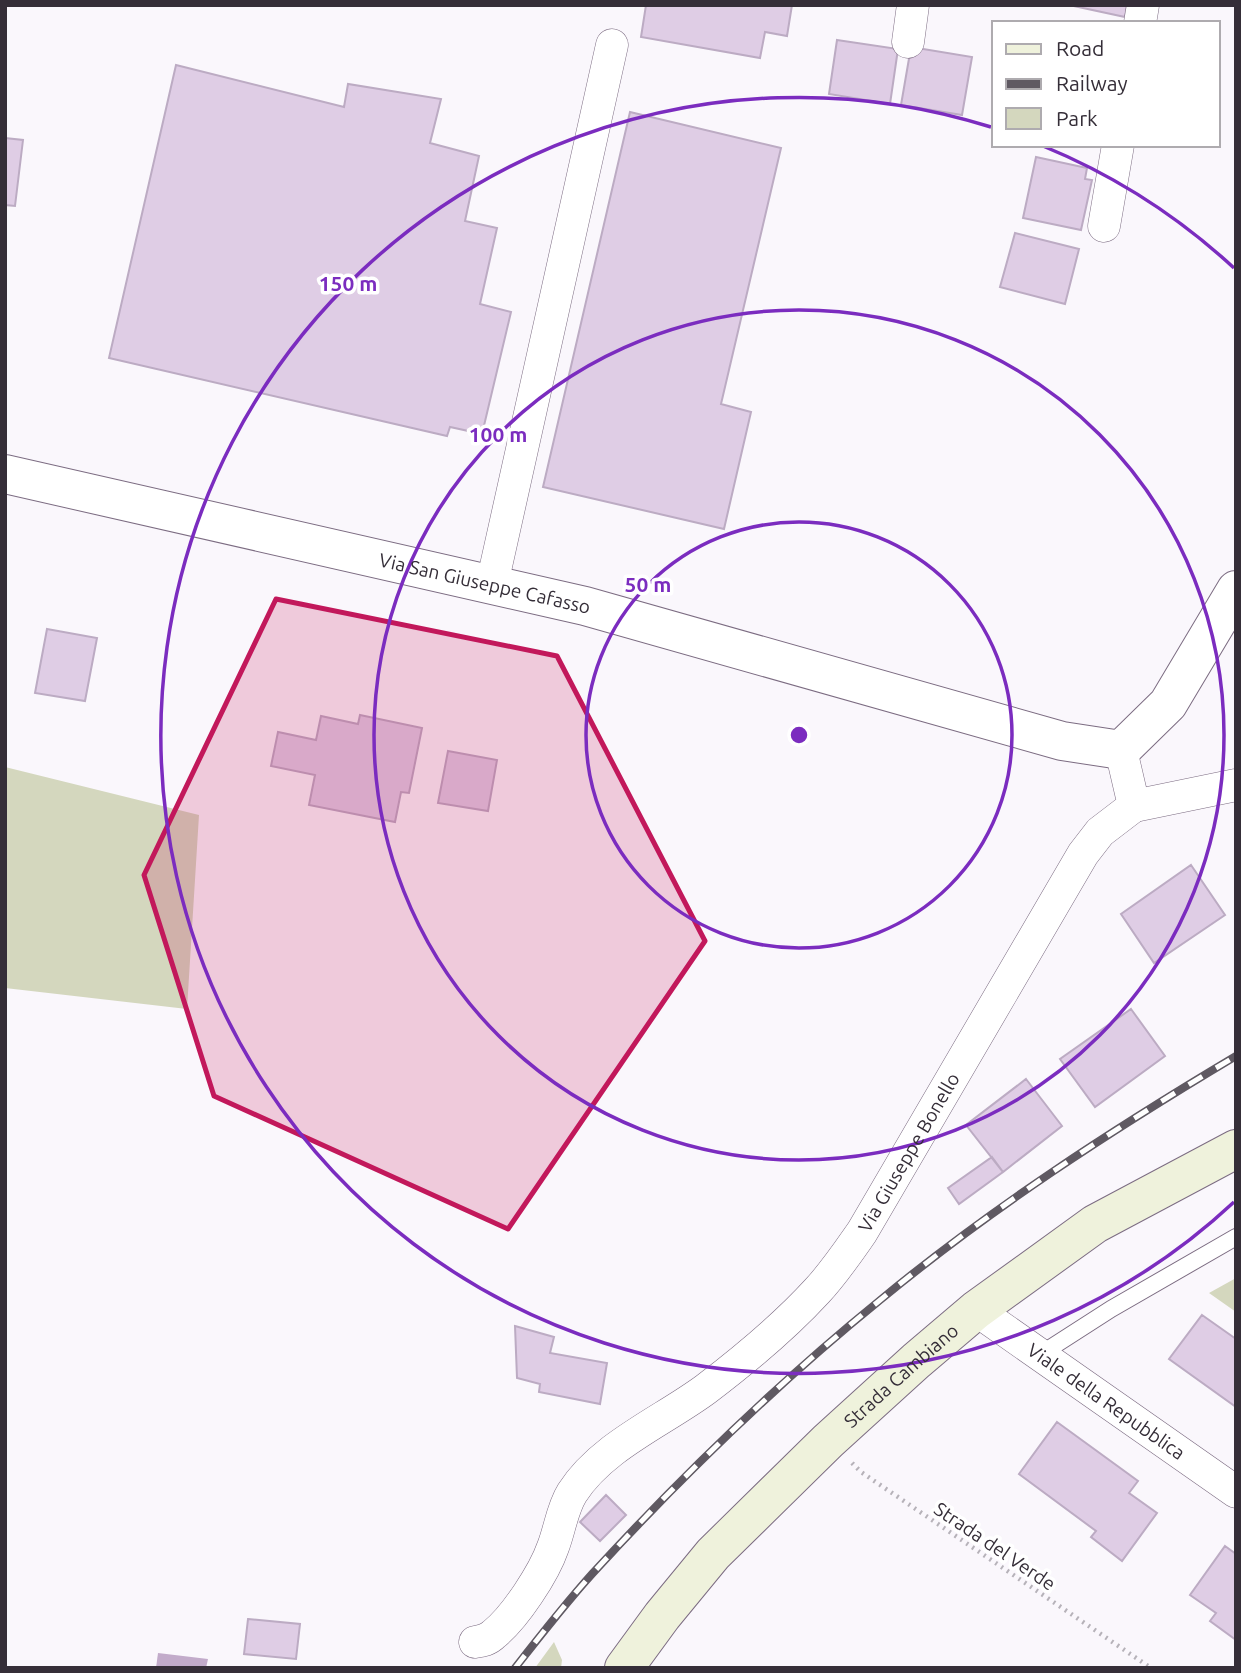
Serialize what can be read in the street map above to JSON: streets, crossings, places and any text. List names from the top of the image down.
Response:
{
  "streets": {
    "main road": ["Strada Cambiano"],
    "street": ["Via San Giuseppe Cafasso", "Via Giuseppe Bonello", "Viale della Repubblica"],
    "path": ["Strada del Verde"]
  },
  "crossings": [
    ["Strada Cambiano", "Viale della Repubblica"],
    ["Strada Cambiano", "Strada del Verde"]
  ],
  "legend": ["Road", "Railway", "Park"],
  "rings": ["150 m", "100 m", "50 m"]
}
